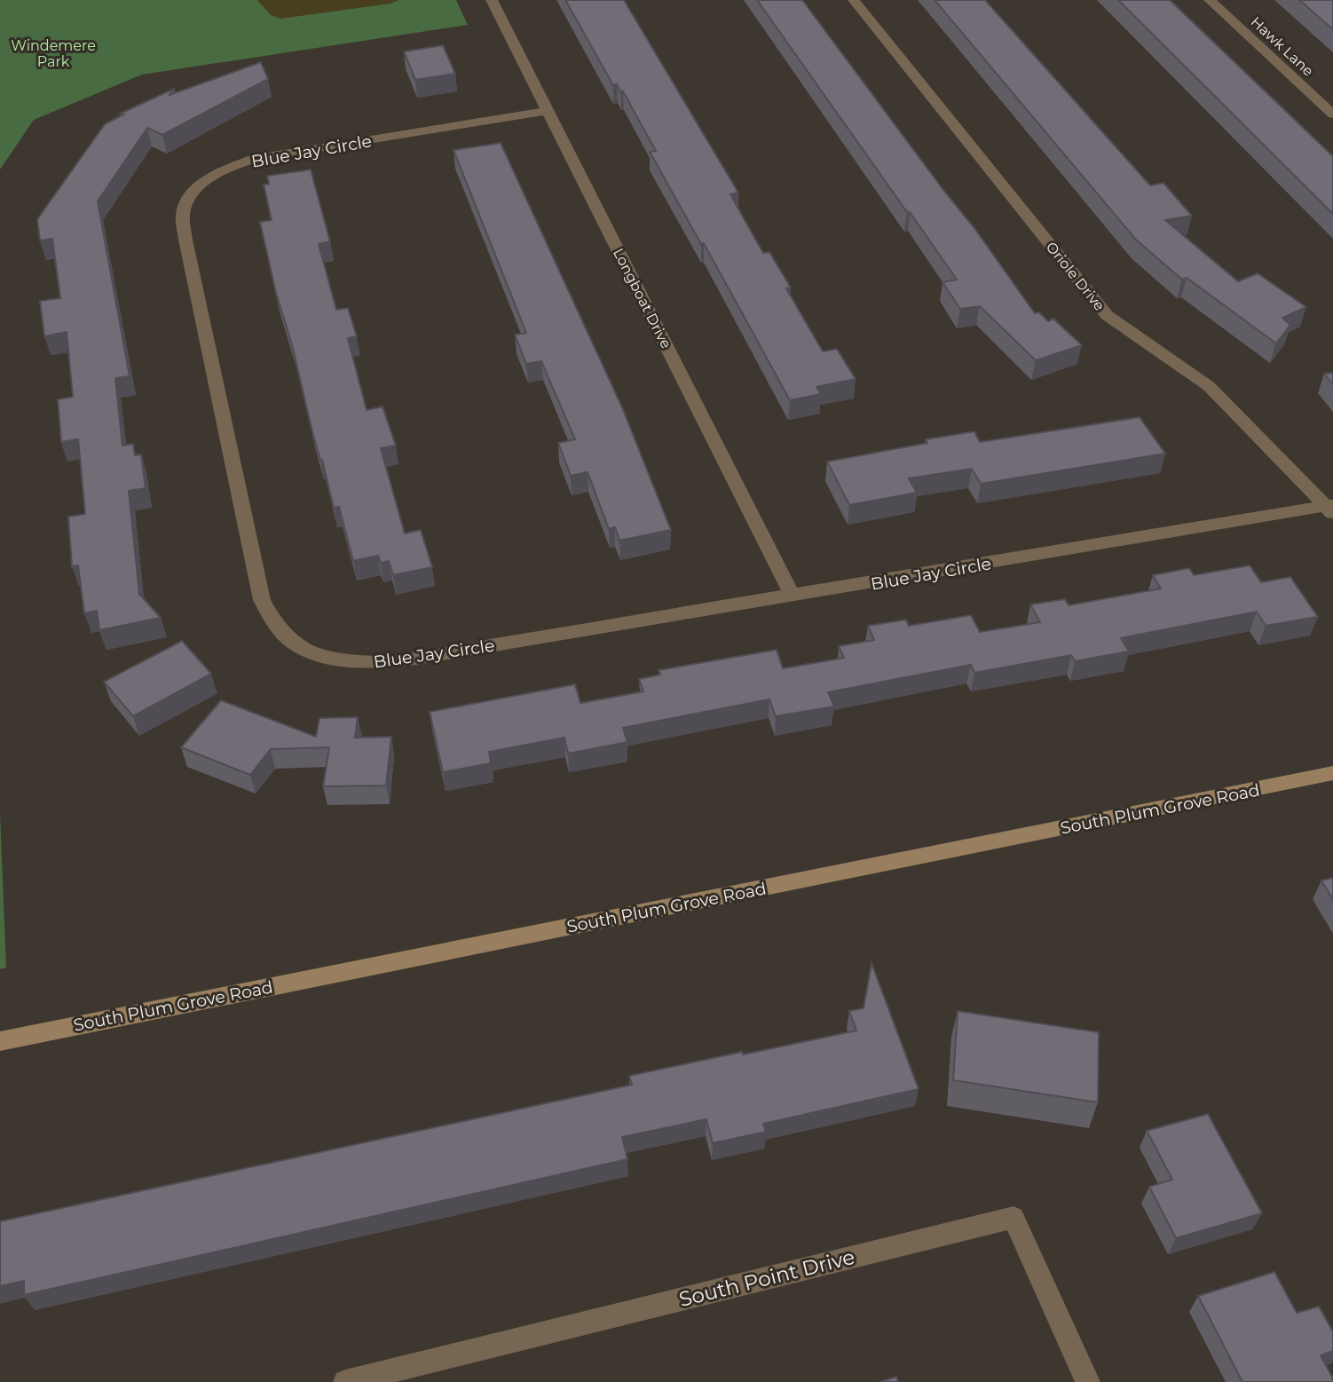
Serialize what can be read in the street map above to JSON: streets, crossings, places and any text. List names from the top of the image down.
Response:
{
  "streets": {
    "street": [
      "Hawk Lane",
      "Blue Jay Circle",
      "Oriole Drive",
      "Longboat Drive",
      "South Plum Grove Road",
      "South Point Drive"
    ]
  },
  "crossings": [
    ["Blue Jay Circle", "Oriole Drive"],
    ["Blue Jay Circle", "Longboat Drive"]
  ],
  "parks": ["Windemere Park"]
}
